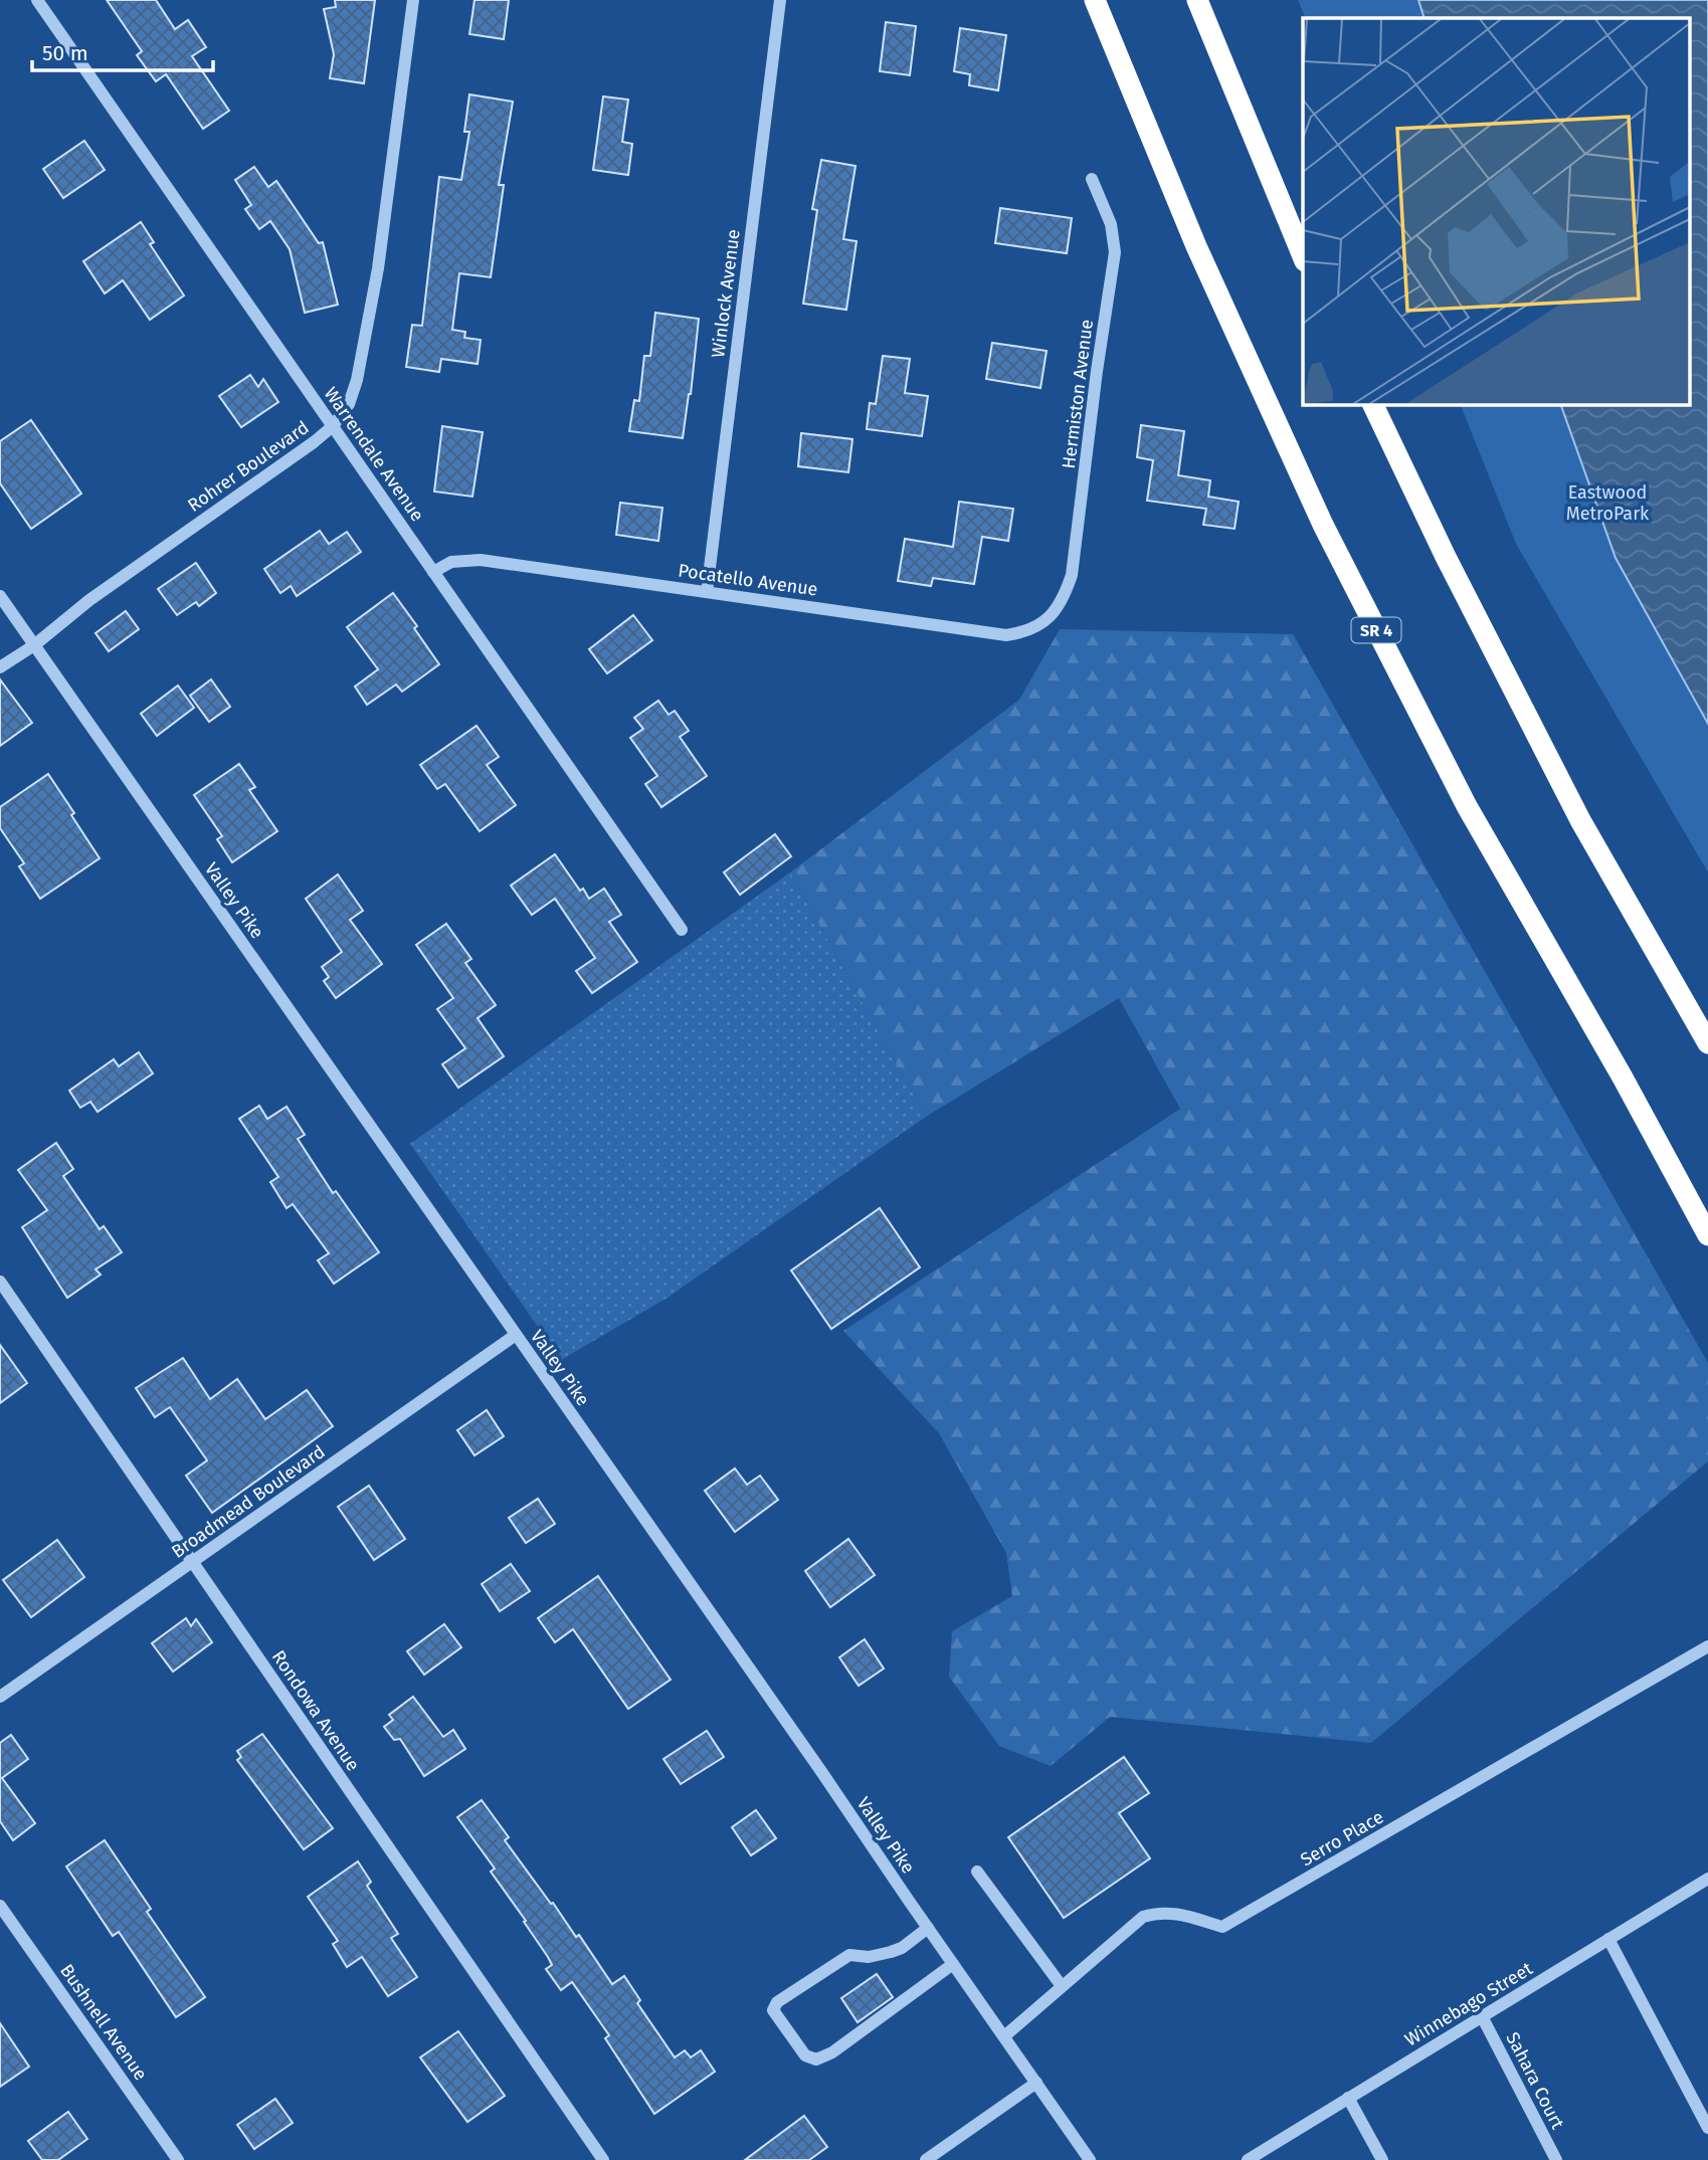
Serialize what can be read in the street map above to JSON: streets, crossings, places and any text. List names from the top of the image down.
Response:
{
  "streets": {
    "highway": ["SR 4"],
    "street": [
      "Winlock Avenue",
      "Hermiston Avenue",
      "Warrendale Avenue",
      "Rohrer Boulevard",
      "Pocatello Avenue",
      "Valley Pike",
      "Broadmead Boulevard",
      "Rondowa Avenue",
      "Serro Place",
      "Winnebago Street",
      "Bushnell Avenue",
      "Sahara Court"
    ]
  },
  "crossings": [
    ["Winlock Avenue", "Pocatello Avenue"],
    ["Hermiston Avenue", "Pocatello Avenue"],
    ["Warrendale Avenue", "Rohrer Boulevard"],
    ["Warrendale Avenue", "Pocatello Avenue"],
    ["Rohrer Boulevard", "Valley Pike"],
    ["Valley Pike", "Broadmead Boulevard"],
    ["Valley Pike", "Serro Place"],
    ["Broadmead Boulevard", "Rondowa Avenue"],
    ["Winnebago Street", "Sahara Court"]
  ],
  "parks": ["Eastwood MetroPark"],
  "scale_bar": "50 m"
}
